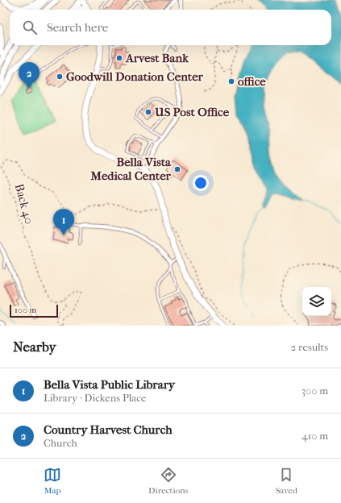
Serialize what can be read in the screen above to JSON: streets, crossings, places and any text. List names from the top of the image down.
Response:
{
  "streets": {
    "path": ["Back 40"]
  },
  "places": [
    "Arvest Bank",
    "Goodwill Donation Center",
    "office",
    "US Post Office",
    "Bella Vista Medical Center"
  ],
  "scale_bar": "100 m",
  "page": {
    "search": "Search here",
    "pins": ["2", "1"],
    "scale": "100 m",
    "heading": ["Nearby", "2 results"],
    "list": [
      {
        "mark": "1",
        "name": "Bella Vista Public Library",
        "note": "Library · Dickens Place",
        "value": "300 m"
      },
      {
        "mark": "2",
        "name": "Country Harvest Church",
        "note": "Church",
        "value": "410 m"
      }
    ],
    "nav": ["Map", "Directions", "Saved"]
  }
}
